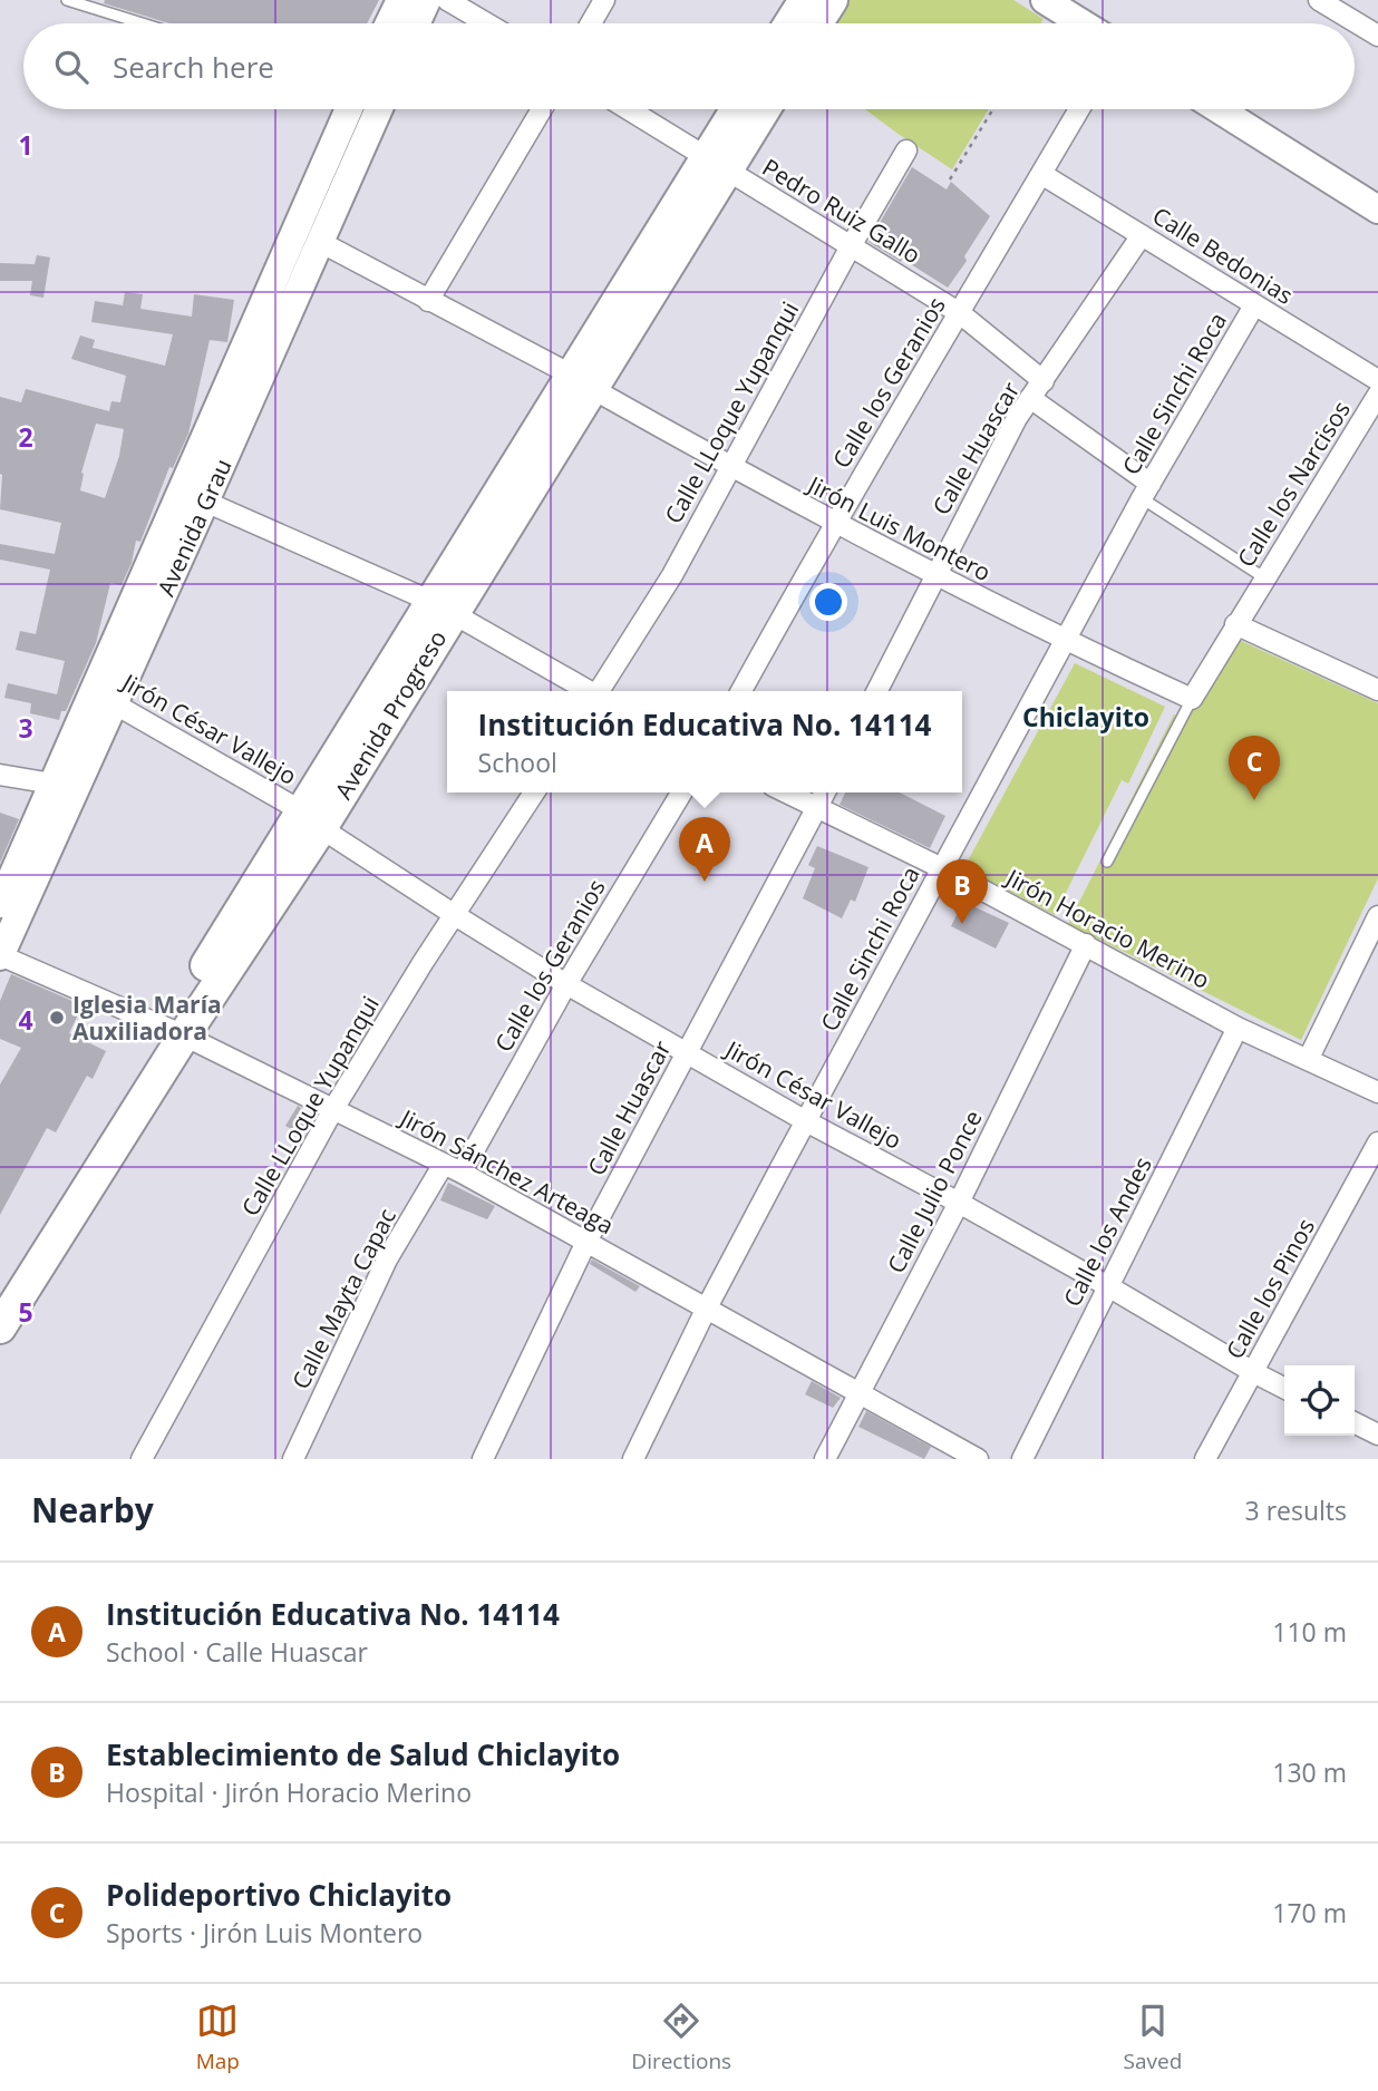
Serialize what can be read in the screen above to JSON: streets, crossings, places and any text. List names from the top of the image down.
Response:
{
  "streets": {
    "main road": ["Avenida Progreso"],
    "street": [
      "Pedro Ruiz Gallo",
      "Calle Bedonias",
      "Calle los Geranios",
      "Calle Sinchi Roca",
      "Calle LLoque Yupanqui",
      "Calle Huascar",
      "Calle los Narcisos",
      "Avenida Grau",
      "Jirón Luis Montero",
      "Jirón César Vallejo",
      "Jirón Horacio Merino",
      "Jirón Sánchez Arteaga",
      "Calle Julio Ponce",
      "Calle los Andes",
      "Calle los Pinos",
      "Calle Mayta Capac"
    ]
  },
  "crossings": [
    ["Pedro Ruiz Gallo", "Calle los Geranios"],
    ["Pedro Ruiz Gallo", "Calle LLoque Yupanqui"],
    ["Pedro Ruiz Gallo", "Calle Huascar"],
    ["Pedro Ruiz Gallo", "Avenida Progreso"],
    ["Calle Bedonias", "Calle los Geranios"],
    ["Calle Bedonias", "Calle Sinchi Roca"],
    ["Calle Bedonias", "Calle Huascar"],
    ["Calle los Geranios", "Jirón Luis Montero"],
    ["Calle los Geranios", "Jirón César Vallejo"],
    ["Calle los Geranios", "Jirón Sánchez Arteaga"],
    ["Calle los Geranios", "Calle Mayta Capac"],
    ["Calle Sinchi Roca", "Jirón Luis Montero"],
    ["Calle Sinchi Roca", "Jirón César Vallejo"],
    ["Calle Sinchi Roca", "Jirón Horacio Merino"],
    ["Calle Sinchi Roca", "Jirón Sánchez Arteaga"],
    ["Calle LLoque Yupanqui", "Jirón Luis Montero"],
    ["Calle LLoque Yupanqui", "Jirón César Vallejo"],
    ["Calle LLoque Yupanqui", "Jirón Sánchez Arteaga"],
    ["Calle Huascar", "Jirón Luis Montero"],
    ["Calle Huascar", "Jirón César Vallejo"],
    ["Calle Huascar", "Jirón Horacio Merino"],
    ["Calle Huascar", "Jirón Sánchez Arteaga"],
    ["Avenida Grau", "Jirón Luis Montero"],
    ["Avenida Grau", "Jirón César Vallejo"],
    ["Avenida Grau", "Jirón Sánchez Arteaga"],
    ["Jirón Luis Montero", "Avenida Progreso"],
    ["Avenida Progreso", "Jirón César Vallejo"],
    ["Avenida Progreso", "Jirón Sánchez Arteaga"],
    ["Jirón César Vallejo", "Calle Julio Ponce"],
    ["Jirón César Vallejo", "Calle los Andes"],
    ["Jirón César Vallejo", "Calle los Pinos"],
    ["Jirón Horacio Merino", "Calle Julio Ponce"],
    ["Jirón Horacio Merino", "Calle los Andes"],
    ["Jirón Sánchez Arteaga", "Calle Julio Ponce"],
    ["Jirón Sánchez Arteaga", "Calle Mayta Capac"]
  ],
  "districts": ["Chiclayito"],
  "places": ["Iglesia María Auxiliadora"],
  "page": {
    "search": "Search here",
    "popup": ["Institución Educativa No. 14114", "School"],
    "pins": ["C", "A", "B"],
    "heading": ["Nearby", "3 results"],
    "list": [
      {
        "mark": "A",
        "name": "Institución Educativa No. 14114",
        "note": "School · Calle Huascar",
        "value": "110 m"
      },
      {
        "mark": "B",
        "name": "Establecimiento de Salud Chiclayito",
        "note": "Hospital · Jirón Horacio Merino",
        "value": "130 m"
      },
      {
        "mark": "C",
        "name": "Polideportivo Chiclayito",
        "note": "Sports · Jirón Luis Montero",
        "value": "170 m"
      }
    ],
    "nav": ["Map", "Directions", "Saved"]
  },
  "grid": {
    "rows": [
      "1",
      "2",
      "3",
      "4",
      "5"
    ]
  }
}
